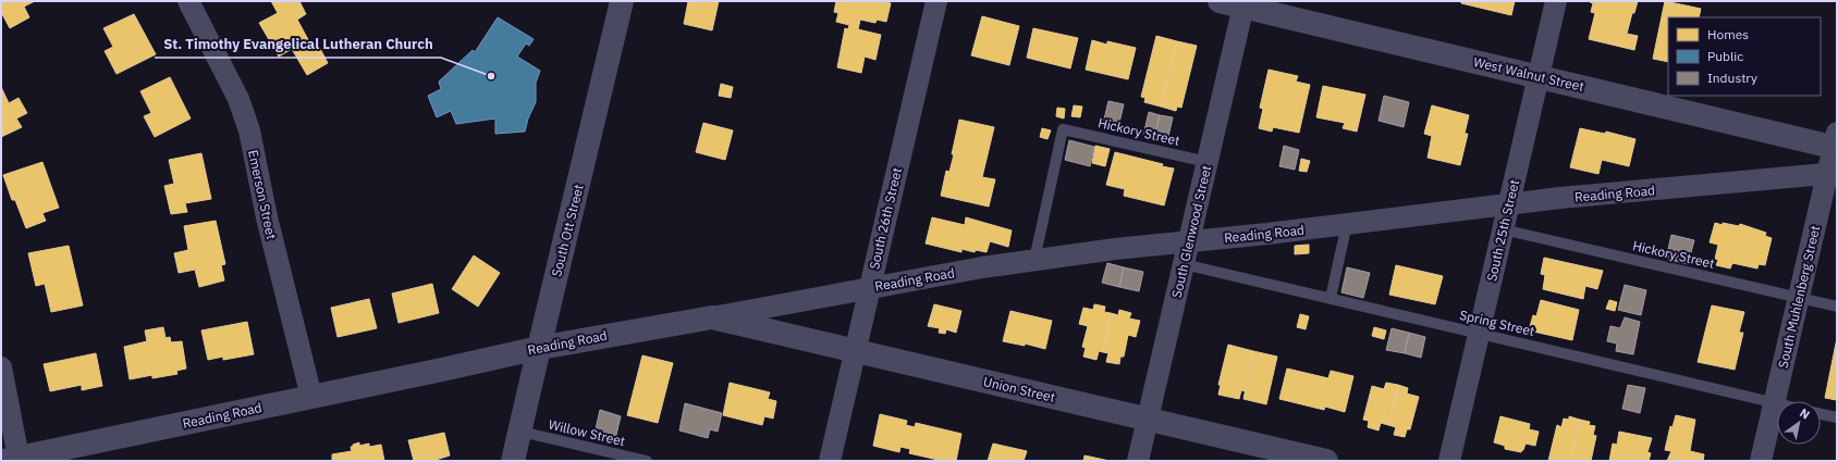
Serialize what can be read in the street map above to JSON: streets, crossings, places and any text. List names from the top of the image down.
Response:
{
  "streets": {
    "street": [
      "West Walnut Street",
      "Reading Road",
      "Emerson Street",
      "South 26th Street",
      "South Ott Street",
      "South 25th Street",
      "South Glenwood Street",
      "South Muhlenberg Street",
      "Union Street"
    ],
    "lane": ["Hickory Street", "Spring Street", "Willow Street"]
  },
  "crossings": [
    ["West Walnut Street", "South 25th Street"],
    ["West Walnut Street", "South Glenwood Street"],
    ["West Walnut Street", "South Muhlenberg Street"],
    ["Hickory Street", "Reading Road"],
    ["Hickory Street", "South 25th Street"],
    ["Hickory Street", "South Glenwood Street"],
    ["Hickory Street", "South Muhlenberg Street"],
    ["Reading Road", "Emerson Street"],
    ["Reading Road", "South 26th Street"],
    ["Reading Road", "South Ott Street"],
    ["Reading Road", "South 25th Street"],
    ["Reading Road", "South Glenwood Street"],
    ["Reading Road", "South Muhlenberg Street"],
    ["Reading Road", "Union Street"],
    ["South 26th Street", "Union Street"],
    ["South Ott Street", "Willow Street"],
    ["South 25th Street", "Spring Street"],
    ["South Glenwood Street", "Spring Street"],
    ["South Glenwood Street", "Union Street"],
    ["South Muhlenberg Street", "Spring Street"]
  ],
  "places": ["St. Timothy Evangelical Lutheran Church"],
  "legend": ["Homes", "Public", "Industry"],
  "north": "top right"
}
